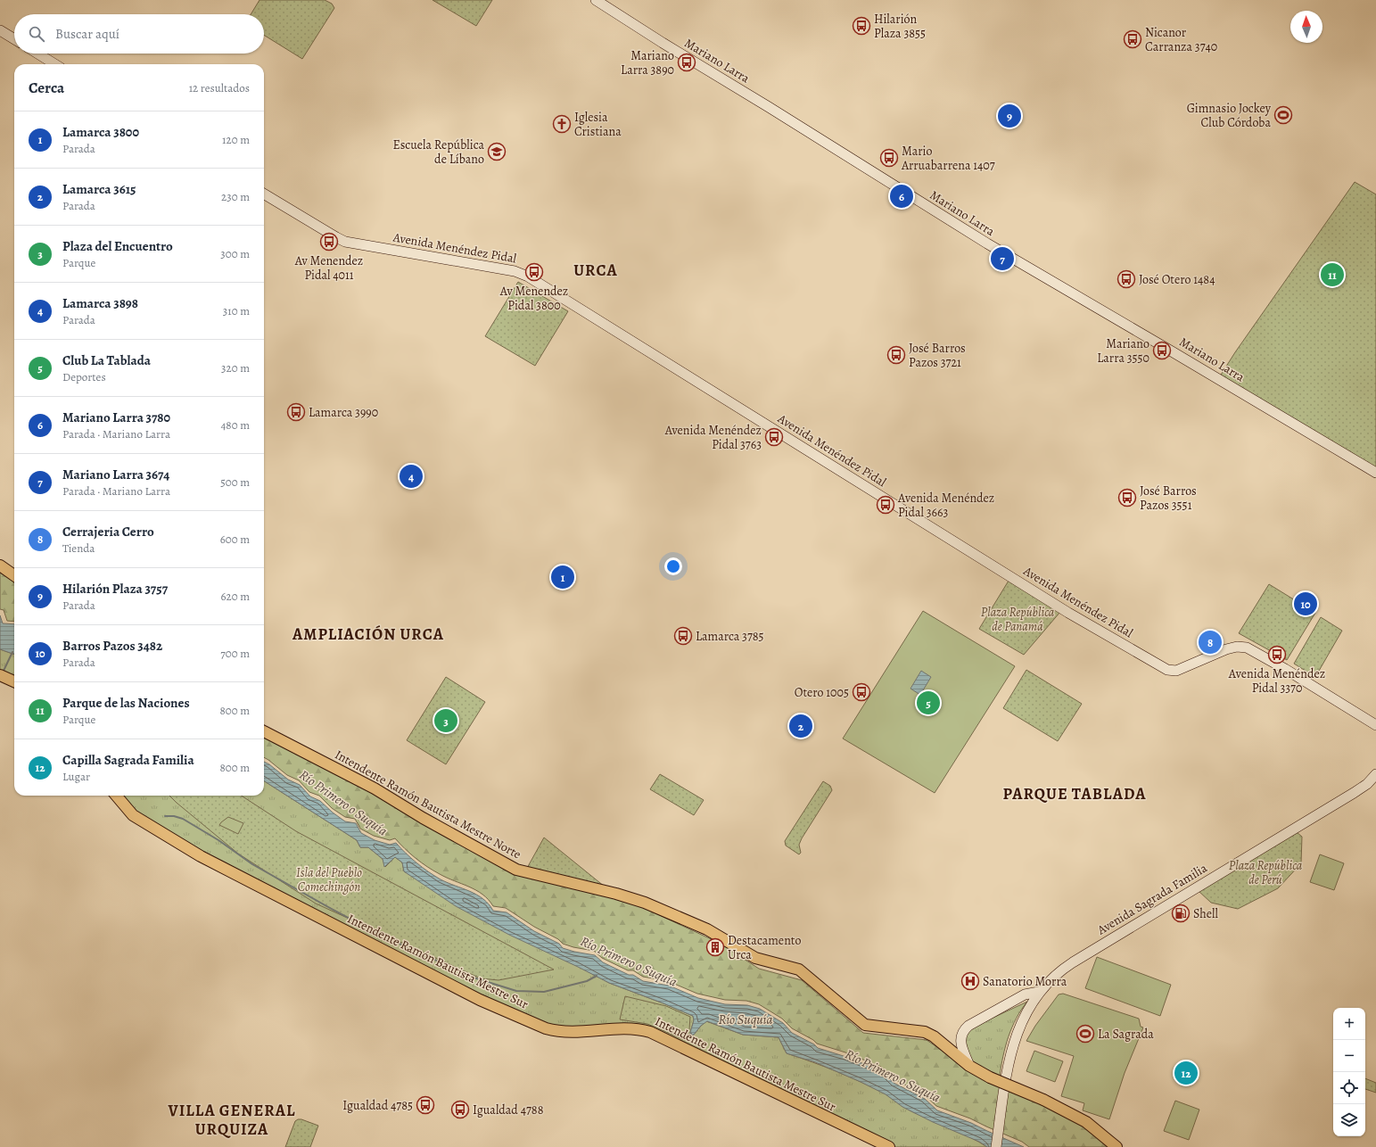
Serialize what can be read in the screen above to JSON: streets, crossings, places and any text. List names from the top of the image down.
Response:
{
  "streets": {
    "main road": [
      "Mariano Larra",
      "Avenida Menéndez Pidal",
      "Intendente Ramón Bautista Mestre Norte",
      "Avenida Sagrada Familia",
      "Intendente Ramón Bautista Mestre Sur"
    ]
  },
  "districts": [
    "URCA",
    "AMPLIACIÓN URCA",
    "PARQUE TABLADA",
    "VILLA GENERAL URQUIZA"
  ],
  "water": ["Río Primero o Suquía", "Río Suquía"],
  "parks": ["Plaza República de Panamá", "Plaza República de Perú", "Isla del Pueblo Comechingón"],
  "places": {
    "bus stop": [
      "Hilarión Plaza 3855",
      "Nicanor Carranza 3740",
      "Mariano Larra 3890",
      "Mario Arruabarrena 1407",
      "Av Menendez Pidal 4011",
      "Av Menendez Pidal 3800",
      "José Otero 1484",
      "Mariano Larra 3550",
      "José Barros Pazos 3721",
      "Lamarca 3990",
      "Avenida Menéndez Pidal 3763",
      "José Barros Pazos 3551",
      "Avenida Menéndez Pidal 3663",
      "Lamarca 3785",
      "Avenida Menéndez Pidal 3370",
      "Otero 1005",
      "Igualdad 4785",
      "Igualdad 4788"
    ],
    "sports": ["Gimnasio Jockey Club Córdoba", "La Sagrada"],
    "church": ["Iglesia Cristiana"],
    "school or university": ["Escuela República de Líbano"],
    "fuel station": ["Shell"],
    "building": ["Destacamento Urca"],
    "hospital": ["Sanatorio Morra"]
  },
  "north": "top",
  "page": {
    "search": "Buscar aquí",
    "heading": ["Cerca", "12 resultados"],
    "pins": [
      "9",
      "6",
      "7",
      "11",
      "4",
      "1",
      "10",
      "8",
      "5",
      "3",
      "2",
      "12"
    ],
    "list": [
      {
        "mark": "1",
        "name": "Lamarca 3800",
        "note": "Parada",
        "value": "120 m"
      },
      {
        "mark": "2",
        "name": "Lamarca 3615",
        "note": "Parada",
        "value": "230 m"
      },
      {
        "mark": "3",
        "name": "Plaza del Encuentro",
        "note": "Parque",
        "value": "300 m"
      },
      {
        "mark": "4",
        "name": "Lamarca 3898",
        "note": "Parada",
        "value": "310 m"
      },
      {
        "mark": "5",
        "name": "Club La Tablada",
        "note": "Deportes",
        "value": "320 m"
      },
      {
        "mark": "6",
        "name": "Mariano Larra 3780",
        "note": "Parada · Mariano Larra",
        "value": "480 m"
      },
      {
        "mark": "7",
        "name": "Mariano Larra 3674",
        "note": "Parada · Mariano Larra",
        "value": "500 m"
      },
      {
        "mark": "8",
        "name": "Cerrajeria Cerro",
        "note": "Tienda",
        "value": "600 m"
      },
      {
        "mark": "9",
        "name": "Hilarión Plaza 3757",
        "note": "Parada",
        "value": "620 m"
      },
      {
        "mark": "10",
        "name": "Barros Pazos 3482",
        "note": "Parada",
        "value": "700 m"
      },
      {
        "mark": "11",
        "name": "Parque de las Naciones",
        "note": "Parque",
        "value": "800 m"
      },
      {
        "mark": "12",
        "name": "Capilla Sagrada Familia",
        "note": "Lugar",
        "value": "800 m"
      }
    ],
    "map_buttons": ["+", "−"]
  }
}
